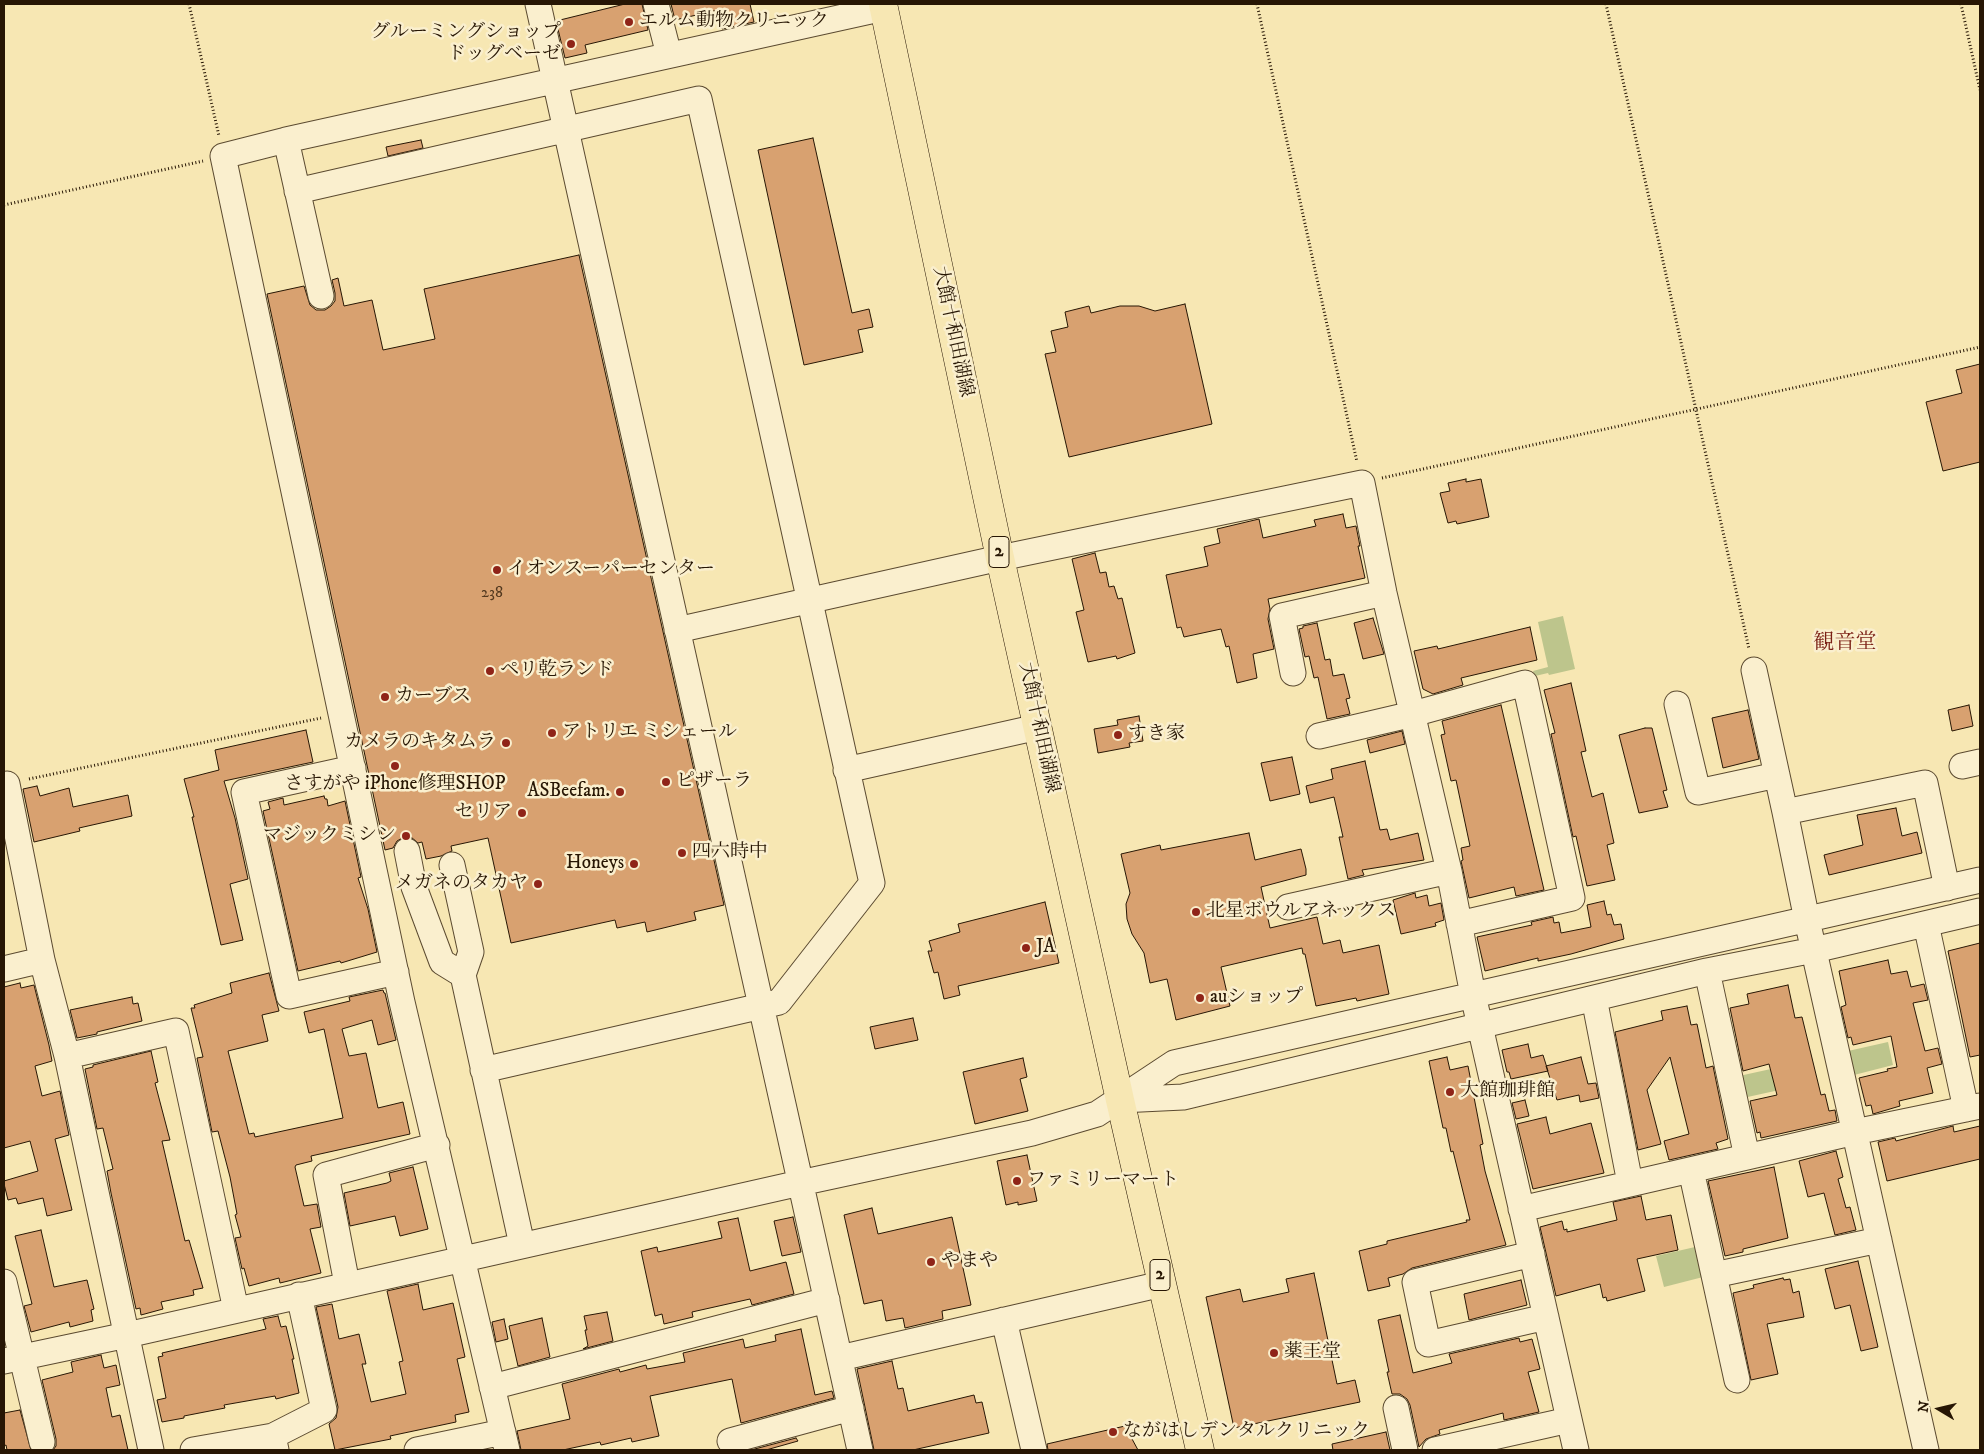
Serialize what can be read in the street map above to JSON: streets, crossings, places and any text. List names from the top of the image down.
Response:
{
  "streets": {
    "main road": ["大館十和田湖線", "2"]
  },
  "districts": ["観音堂"],
  "places": [
    "エルム動物クリニック",
    "グルーミングショップ ドッグベーゼ",
    "イオンスーパーセンター",
    "ペリ乾ランド",
    "カーブス",
    "アトリエ ミシェール",
    "すき家",
    "カメラのキタムラ",
    "さすがや iPhone修理SHOP",
    "ピザーラ",
    "ASBeefam.",
    "セリア",
    "マジックミシン",
    "四六時中",
    "Honeys",
    "メガネのタカヤ",
    "北星ボウルアネックス",
    "JA",
    "auショップ",
    "大館珈琲館",
    "ファミリーマート",
    "やまや",
    "薬王堂",
    "ながはしデンタルクリニック"
  ],
  "house_numbers": ["238"],
  "north": "left"
}
